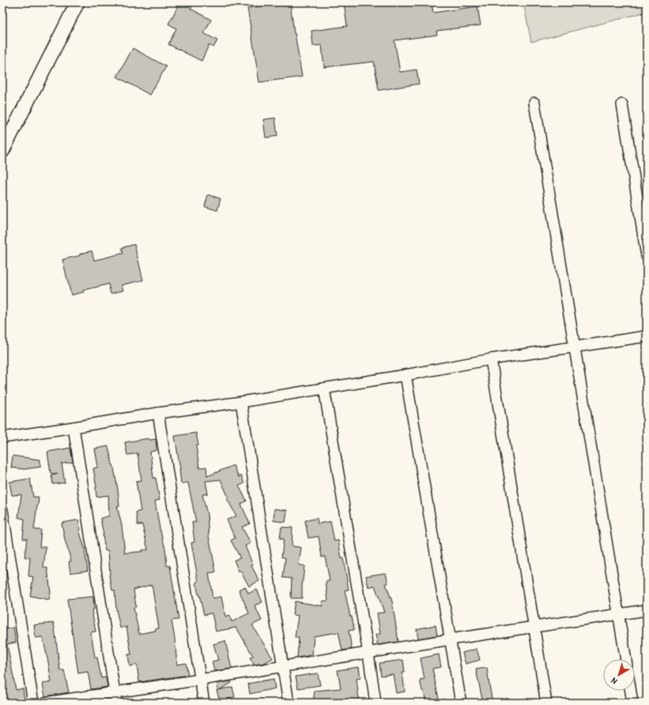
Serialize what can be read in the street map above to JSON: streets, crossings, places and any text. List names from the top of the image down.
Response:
{
  "north": "bottom left"
}
